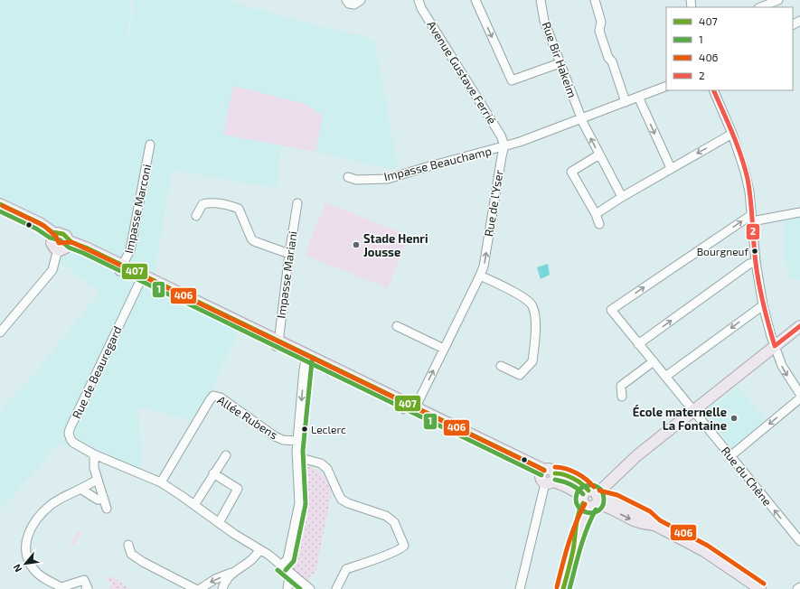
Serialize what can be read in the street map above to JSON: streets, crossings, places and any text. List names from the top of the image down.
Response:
{
  "streets": {
    "street": [
      "Rue Bir Hakeim",
      "Avenue Gustave Ferrié",
      "Impasse Beauchamp",
      "Rue de l’Yser",
      "Impasse Marconi",
      "Impasse Mariani",
      "Rue de Beauregard",
      "Allée Rubens",
      "Rue du Chêne"
    ]
  },
  "crossings": [
    ["Avenue Gustave Ferrié", "Impasse Beauchamp"],
    ["Avenue Gustave Ferrié", "Rue de l’Yser"],
    ["Impasse Beauchamp", "Rue de l’Yser"]
  ],
  "one_way": ["Rue de l’Yser"],
  "places": [
    "Stade Henri Jousse",
    "Bourgneuf",
    "École maternelle La Fontaine",
    "Leclerc"
  ],
  "lines": [
    "transit line 2",
    "transit line 407",
    "transit line 406",
    "transit line 1"
  ],
  "legend": [
    "407",
    "1",
    "406",
    "2"
  ],
  "north": "bottom left"
}
